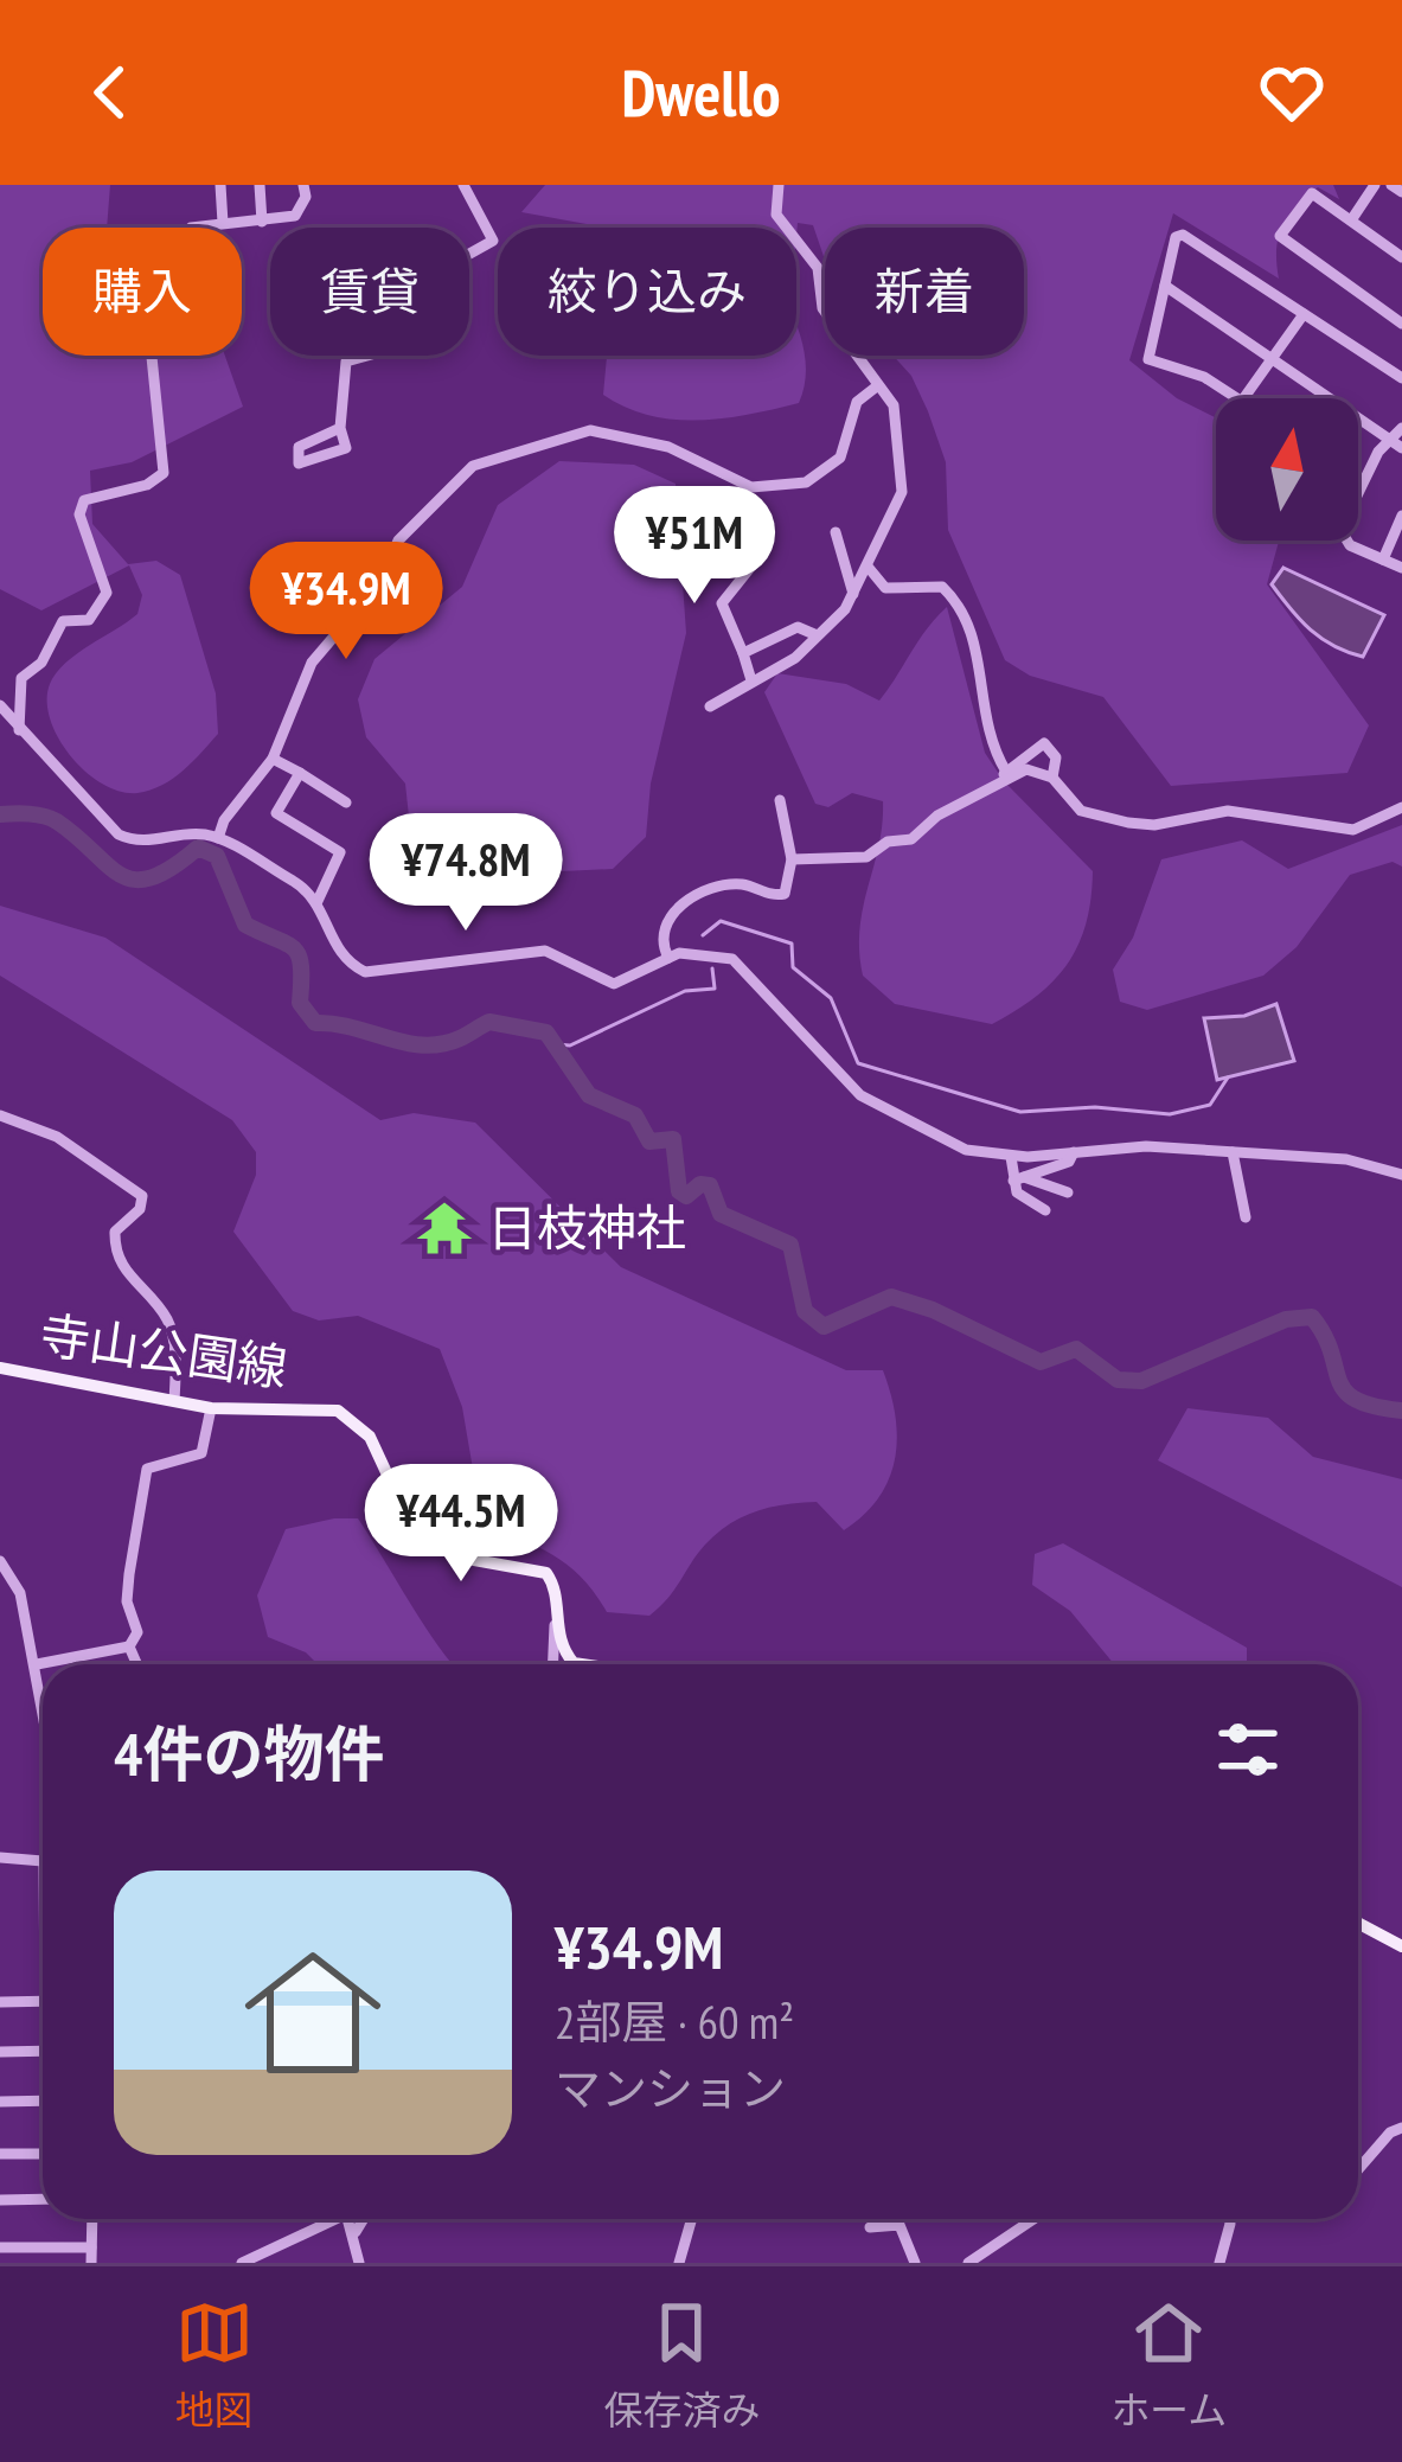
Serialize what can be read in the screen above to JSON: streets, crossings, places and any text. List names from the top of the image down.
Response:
{
  "streets": {
    "main road": ["寺山公園線"]
  },
  "places": {
    "temple": ["日枝神社"]
  },
  "north": "top",
  "page": {
    "header": "Dwello",
    "chip": [
      "購入",
      "賃貸",
      "絞り込み",
      "新着"
    ],
    "price": [
      "¥51M",
      "¥34.9M",
      "¥74.8M",
      "¥44.5M"
    ],
    "heading": "4件の物件",
    "list": [
      {
        "name": "¥34.9M",
        "note": "2部屋 · 60 m² · マンション"
      }
    ],
    "tabs": ["地図", "保存済み", "ホーム"]
  }
}
